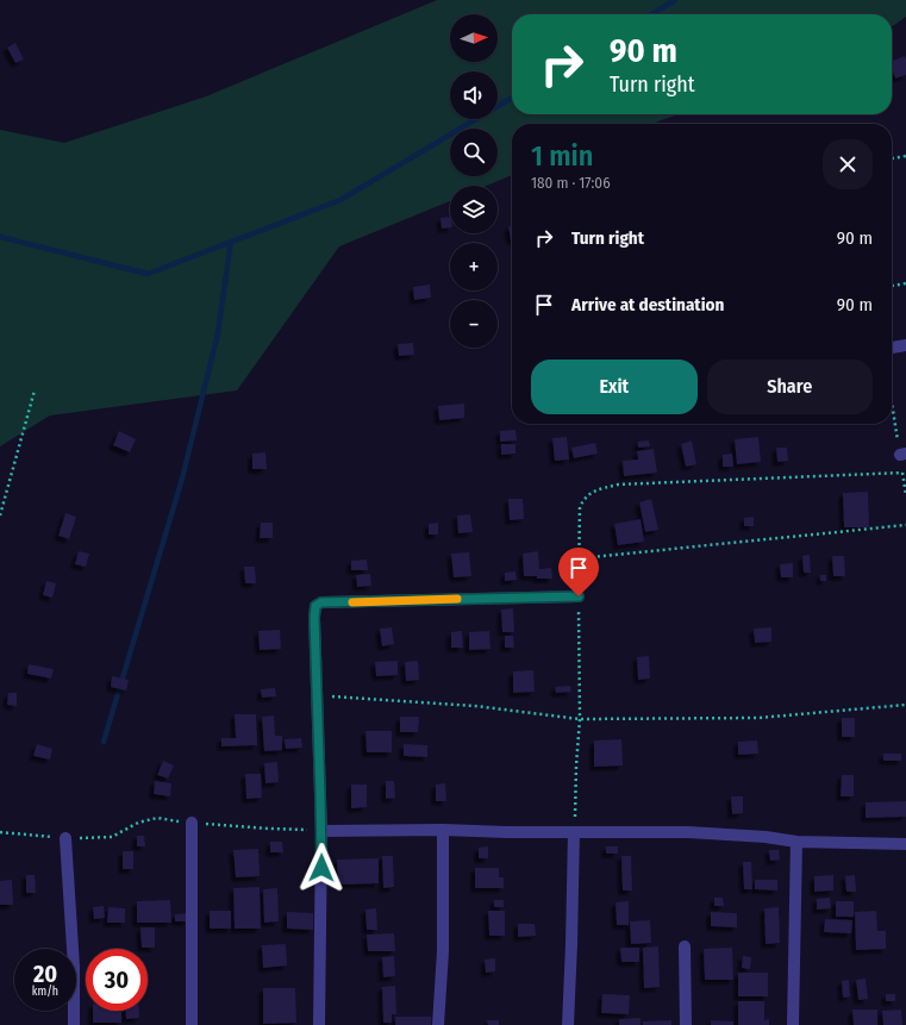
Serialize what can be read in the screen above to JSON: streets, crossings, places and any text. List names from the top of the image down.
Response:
{
  "north": "right",
  "page": {
    "map_buttons": ["+", "−"],
    "turn": ["90 m", "Turn right"],
    "heading": ["1 min", "180 m · 17:06"],
    "list": [
      {
        "name": "Turn right",
        "value": "90 m"
      },
      {
        "name": "Arrive at destination",
        "value": "90 m"
      }
    ],
    "buttons": ["Exit", "Share"],
    "speed": "20 km/h",
    "limit": "30"
  }
}
